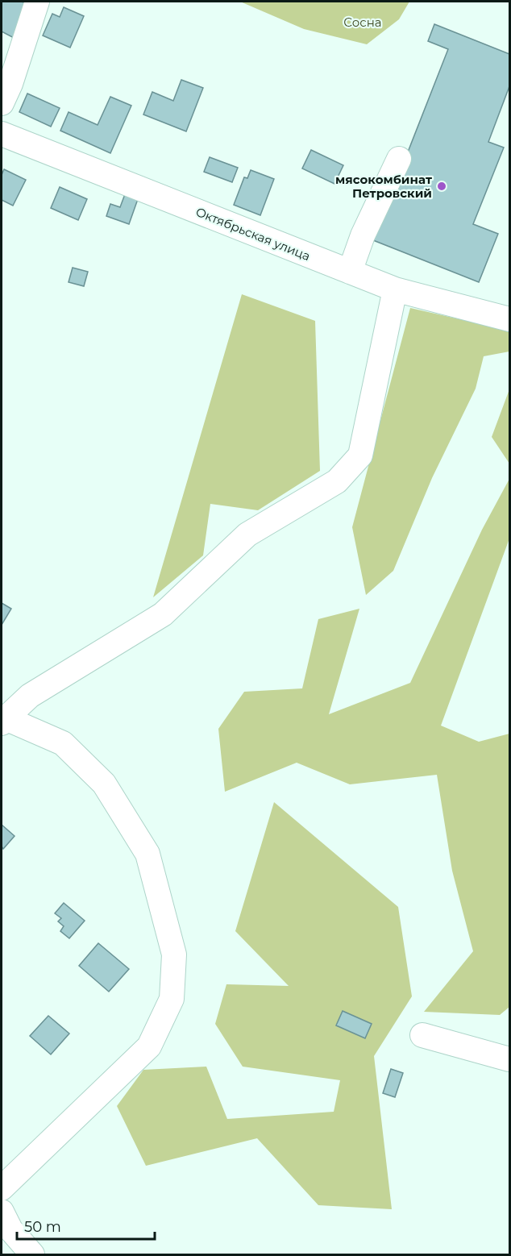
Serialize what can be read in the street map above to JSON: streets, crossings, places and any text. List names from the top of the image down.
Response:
{
  "streets": {
    "street": ["Октябрьская улица"]
  },
  "parks": ["Сосна"],
  "places": ["мясокомбинат Петровский"],
  "scale_bar": "50 m"
}
